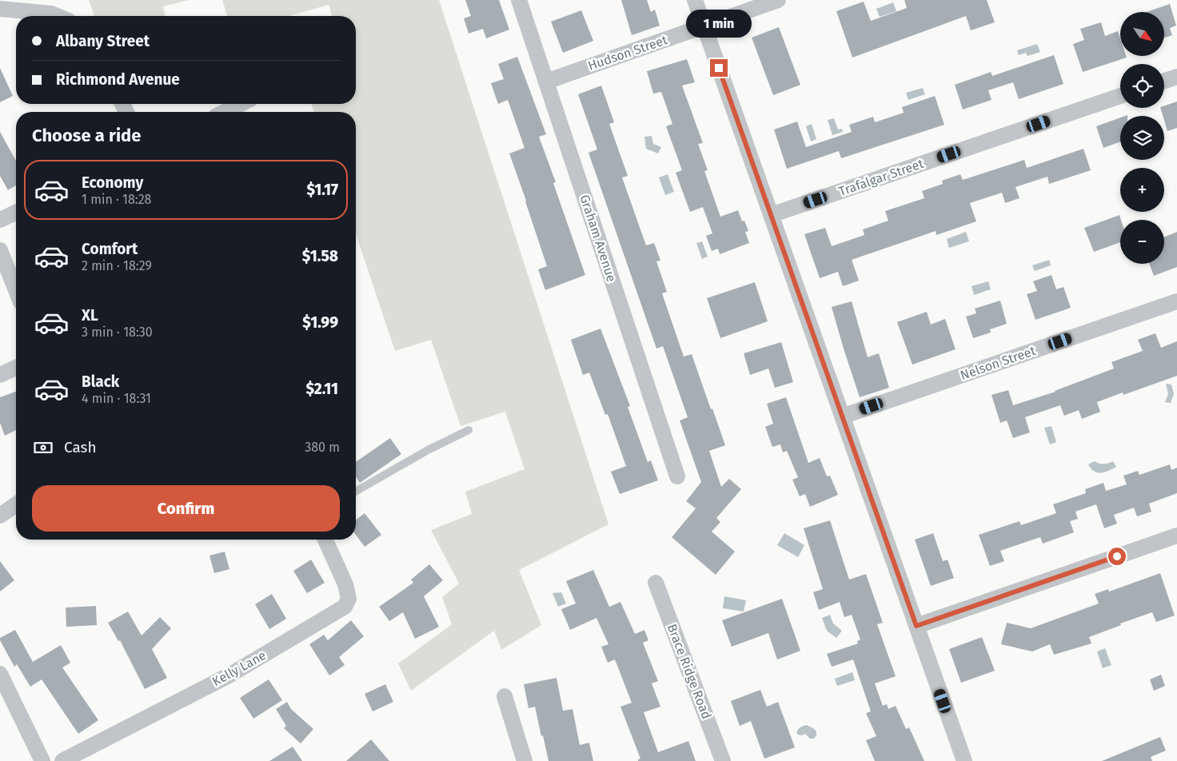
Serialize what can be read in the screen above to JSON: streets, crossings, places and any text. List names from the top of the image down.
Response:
{
  "streets": {
    "street": [
      "Hudson Street",
      "Trafalgar Street",
      "Graham Avenue",
      "Nelson Street",
      "Kelly Lane",
      "Brace Ridge Road"
    ]
  },
  "crossings": [
    ["Hudson Street", "Graham Avenue"]
  ],
  "north": "bottom right",
  "page": {
    "bubble": "1 min",
    "map_buttons": ["+", "−"],
    "banner": ["Albany Street", "Richmond Avenue"],
    "heading": "Choose a ride",
    "list": [
      {
        "name": "Economy",
        "note": "1 min · 18:28",
        "value": "$1.17"
      },
      {
        "name": "Comfort",
        "note": "2 min · 18:29",
        "value": "$1.58"
      },
      {
        "name": "XL",
        "note": "3 min · 18:30",
        "value": "$1.99"
      },
      {
        "name": "Black",
        "note": "4 min · 18:31",
        "value": "$2.11"
      }
    ],
    "pay": ["Cash", "380 m"],
    "buttons": "Confirm"
  }
}
